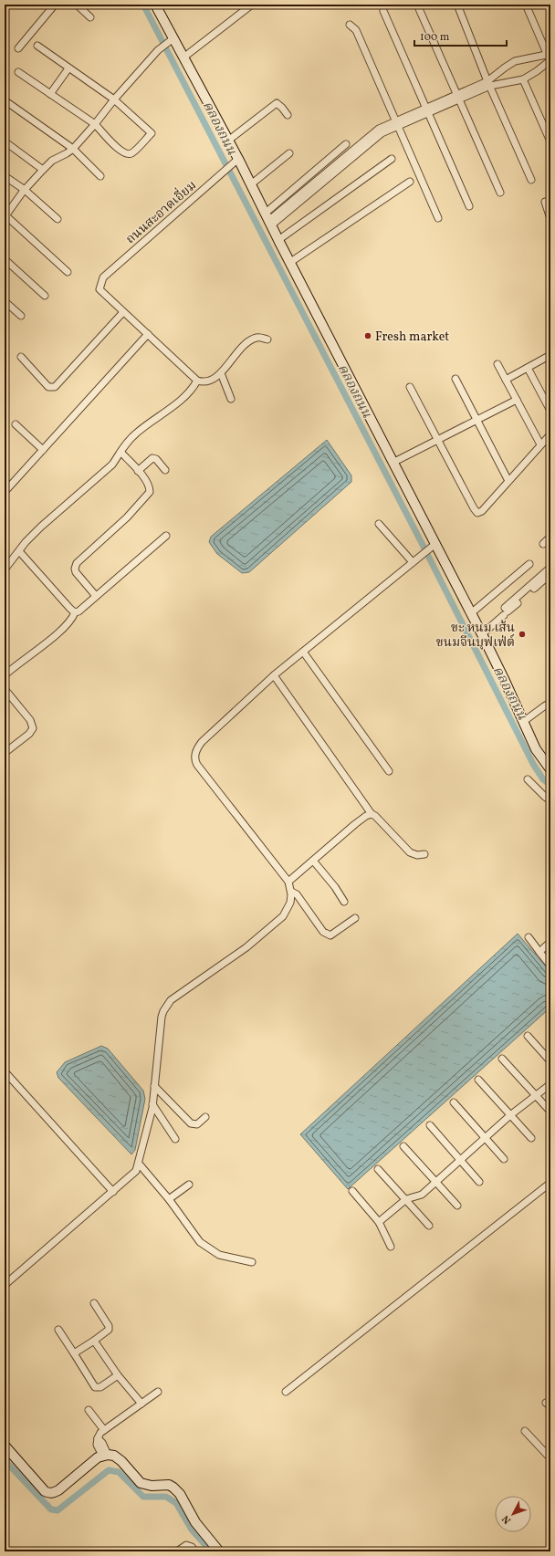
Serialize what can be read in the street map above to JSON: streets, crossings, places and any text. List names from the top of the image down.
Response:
{
  "streets": {
    "street": ["ถนนสะอาดเอี่ยม"]
  },
  "water": ["คลองถนน"],
  "places": ["Fresh market", "ขะ หนม เส้น ขนมจีนบุฟเฟ่ต์"],
  "scale_bar": "100 m",
  "north": "bottom left"
}
